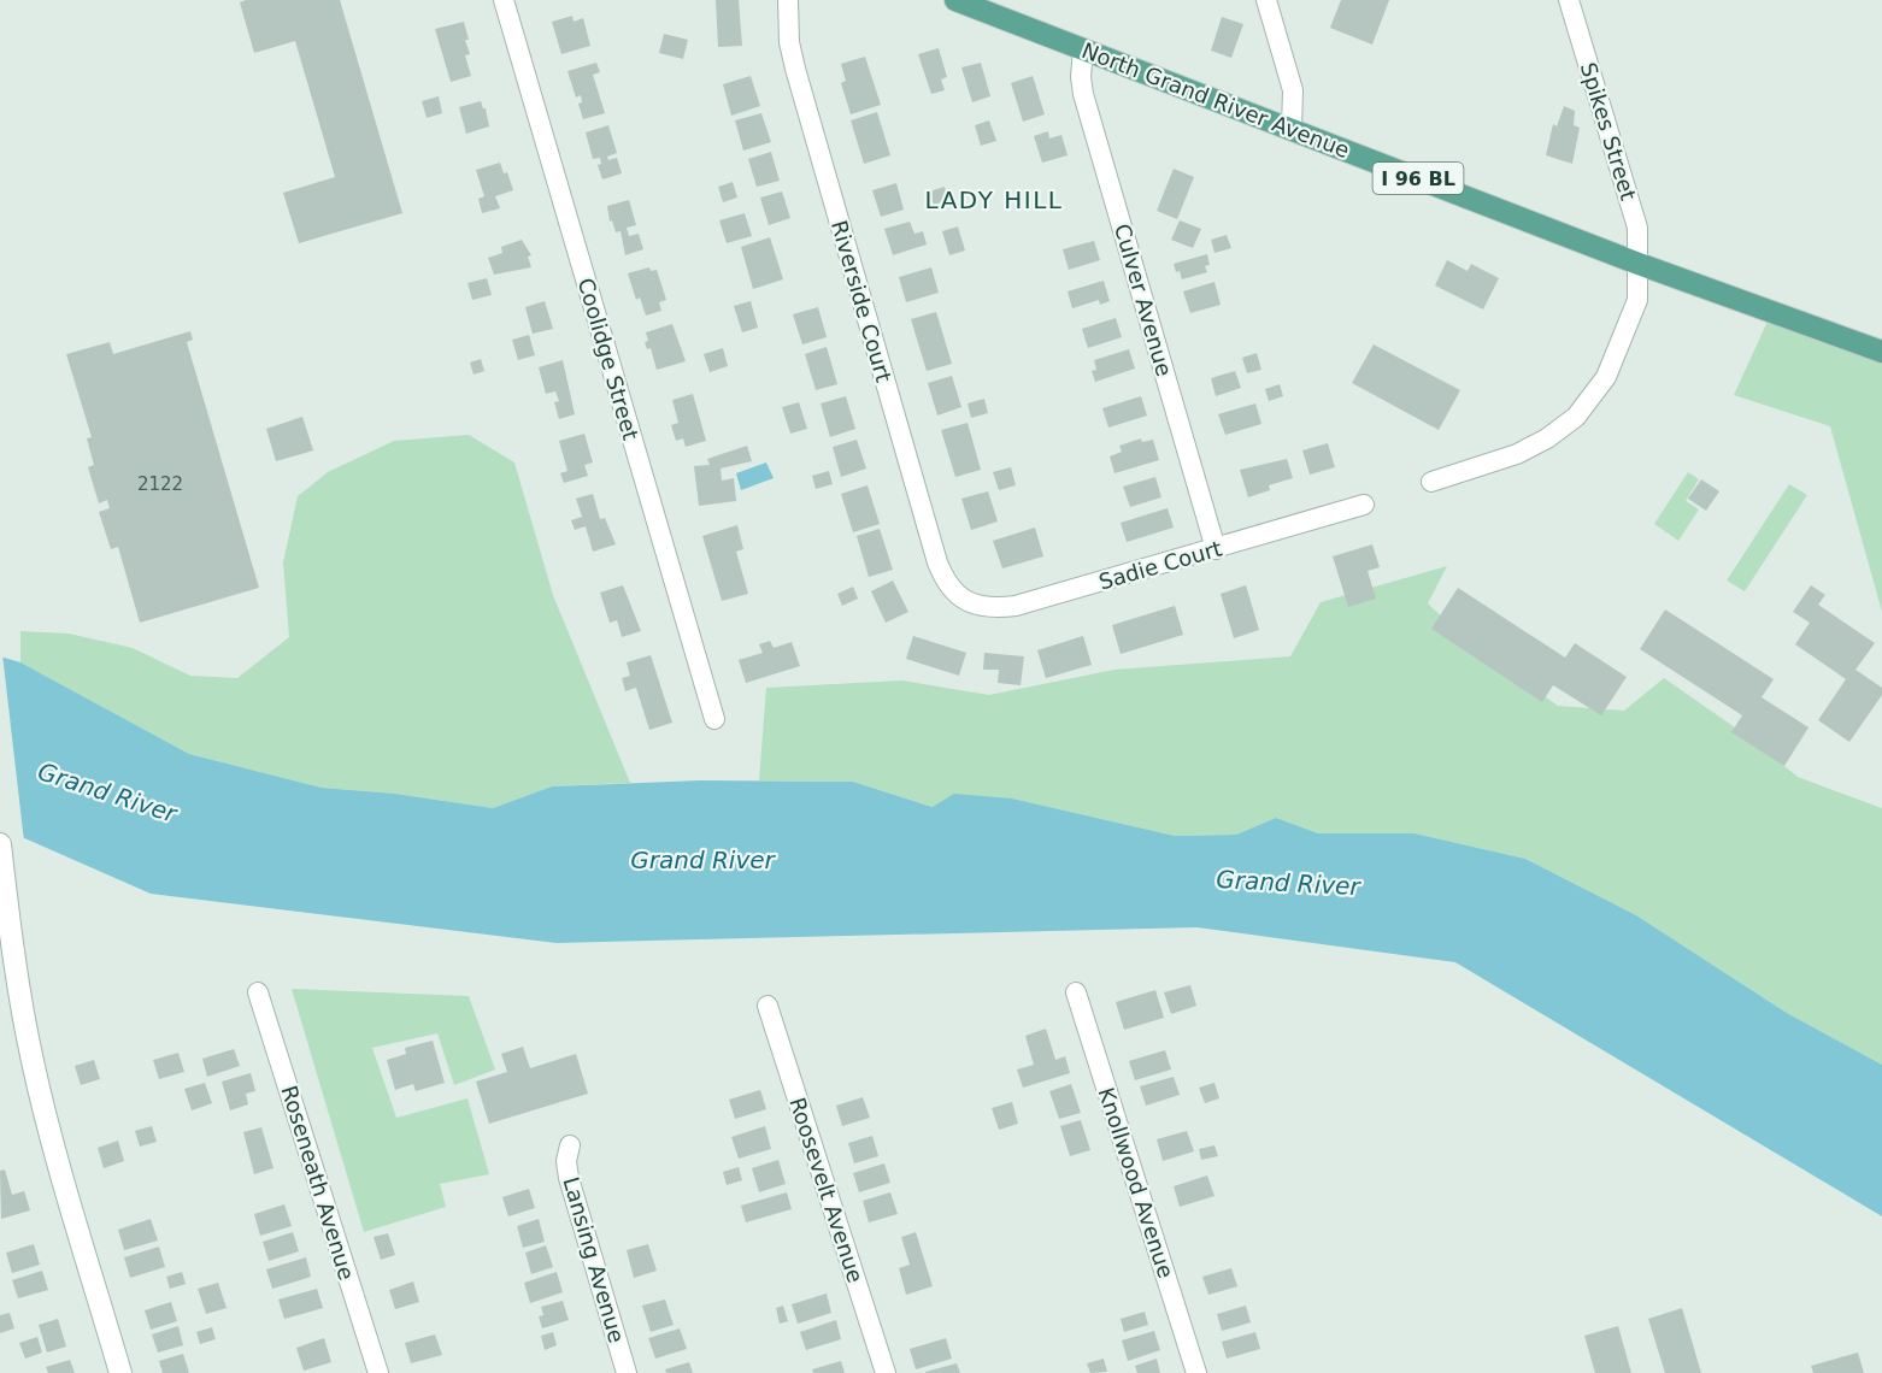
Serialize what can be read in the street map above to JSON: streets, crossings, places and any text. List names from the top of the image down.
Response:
{
  "streets": {
    "main road": ["North Grand River Avenue", "I 96 BL"],
    "street": [
      "Spikes Street",
      "Culver Avenue",
      "Riverside Court",
      "Coolidge Street",
      "Sadie Court",
      "Roseneath Avenue",
      "Knollwood Avenue",
      "Roosevelt Avenue",
      "Lansing Avenue"
    ]
  },
  "crossings": [
    ["North Grand River Avenue", "Spikes Street"],
    ["North Grand River Avenue", "Culver Avenue"],
    ["Culver Avenue", "Sadie Court"],
    ["Riverside Court", "Sadie Court"]
  ],
  "districts": ["LADY HILL"],
  "water": ["Grand River"],
  "house_numbers": ["2122"]
}
